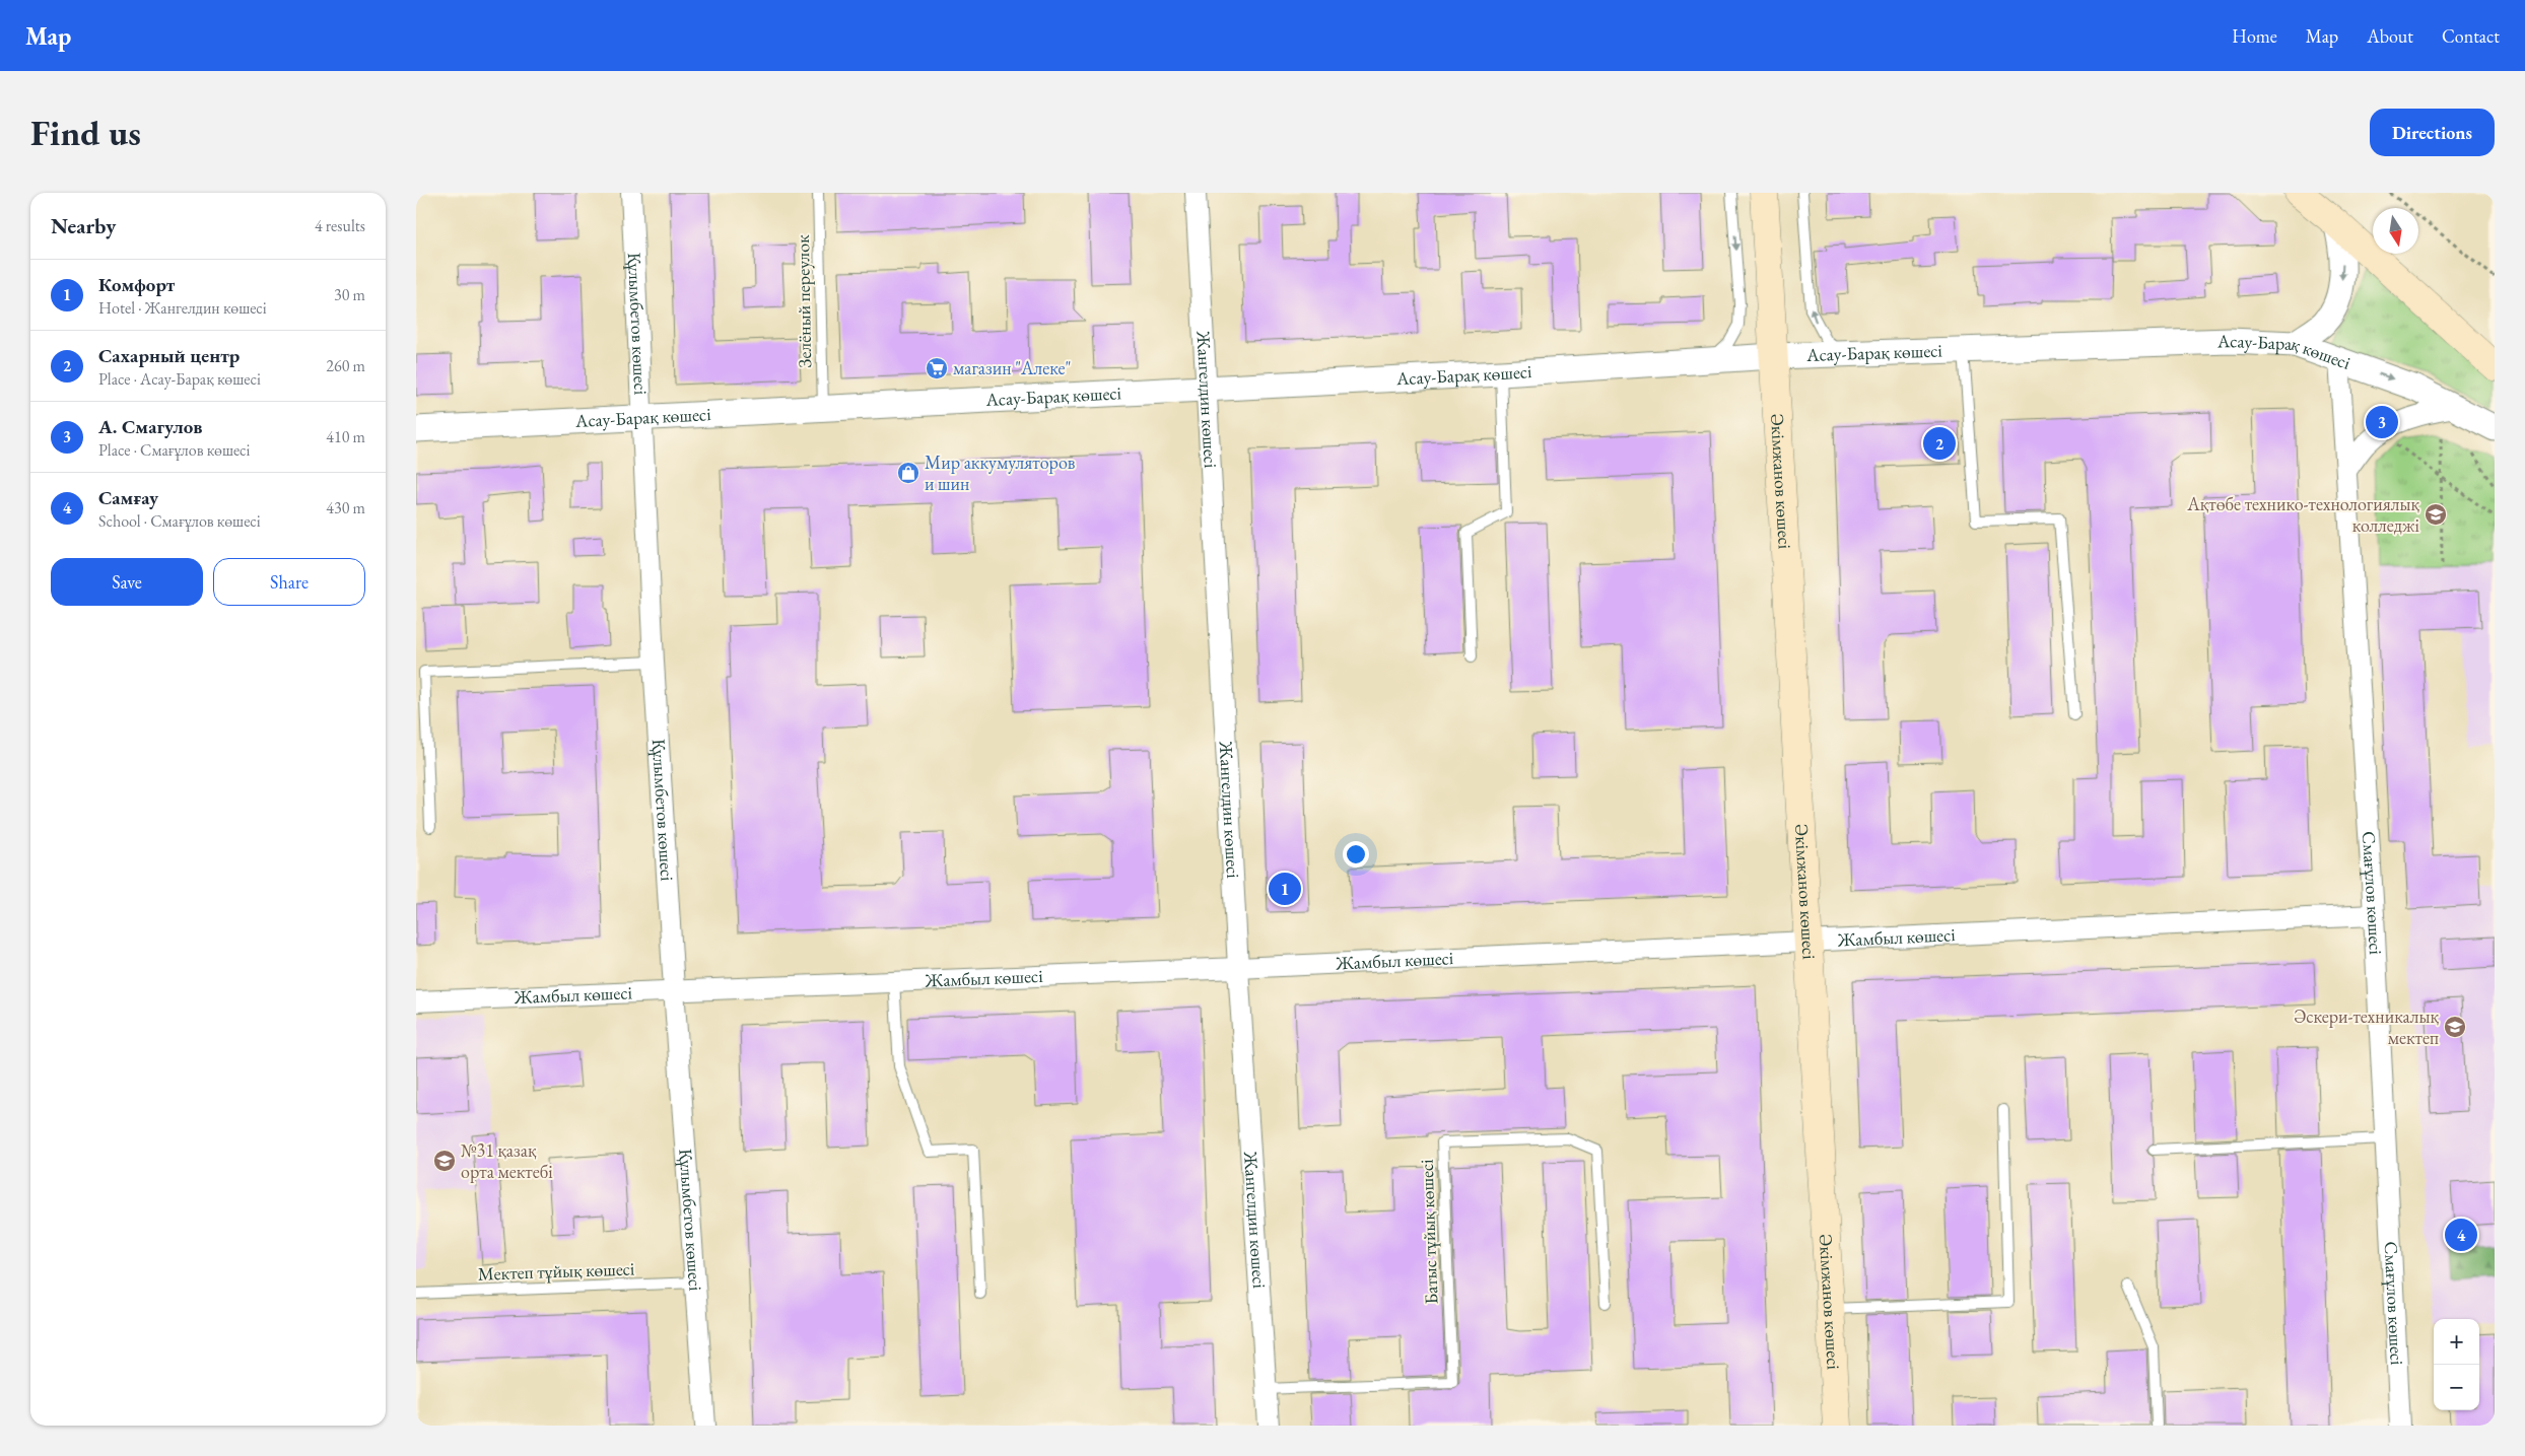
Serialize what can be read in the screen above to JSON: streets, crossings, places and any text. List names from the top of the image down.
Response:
{
  "streets": {
    "main road": ["Әкімжанов көшесі"],
    "street": [
      "Құлымбетов көшесі",
      "Асау-Барақ көшесі",
      "Жангелдин көшесі",
      "Смағұлов көшесі",
      "Жамбыл көшесі"
    ],
    "lane": ["Зелёный переулок", "Батыс тұйық көшесі", "Мектеп тұйық көшесі"]
  },
  "crossings": [
    ["Зелёный переулок", "Асау-Барақ көшесі"],
    ["Құлымбетов көшесі", "Асау-Барақ көшесі"],
    ["Құлымбетов көшесі", "Жамбыл көшесі"],
    ["Құлымбетов көшесі", "Мектеп тұйық көшесі"],
    ["Асау-Барақ көшесі", "Жангелдин көшесі"],
    ["Асау-Барақ көшесі", "Әкімжанов көшесі"],
    ["Асау-Барақ көшесі", "Смағұлов көшесі"],
    ["Жангелдин көшесі", "Жамбыл көшесі"],
    ["Жангелдин көшесі", "Батыс тұйық көшесі"],
    ["Әкімжанов көшесі", "Жамбыл көшесі"],
    ["Смағұлов көшесі", "Жамбыл көшесі"]
  ],
  "places": {
    "supermarket": ["магазин \"Алеке\""],
    "shop": ["Мир аккумуляторов и шин"],
    "school or university": ["Ақтөбе технико-технологиялық колледжі", "Әскери-техникалық мектеп", "№31 қазақ орта мектебі"]
  },
  "north": "bottom",
  "page": {
    "header": "Map",
    "nav": [
      "Home",
      "Map",
      "About",
      "Contact"
    ],
    "buttons": [
      "Directions",
      ["Save", "Share"]
    ],
    "title": "Find us",
    "heading": ["Nearby", "4 results"],
    "list": [
      {
        "mark": "1",
        "name": "Комфорт",
        "note": "Hotel · Жангелдин көшесі",
        "value": "30 m"
      },
      {
        "mark": "2",
        "name": "Сахарный центр",
        "note": "Place · Асау-Барақ көшесі",
        "value": "260 m"
      },
      {
        "mark": "3",
        "name": "А. Смагулов",
        "note": "Place · Смағұлов көшесі",
        "value": "410 m"
      },
      {
        "mark": "4",
        "name": "Самғау",
        "note": "School · Смағұлов көшесі",
        "value": "430 m"
      }
    ],
    "pins": [
      "3",
      "2",
      "1",
      "4"
    ],
    "map_buttons": ["+", "−"]
  }
}
